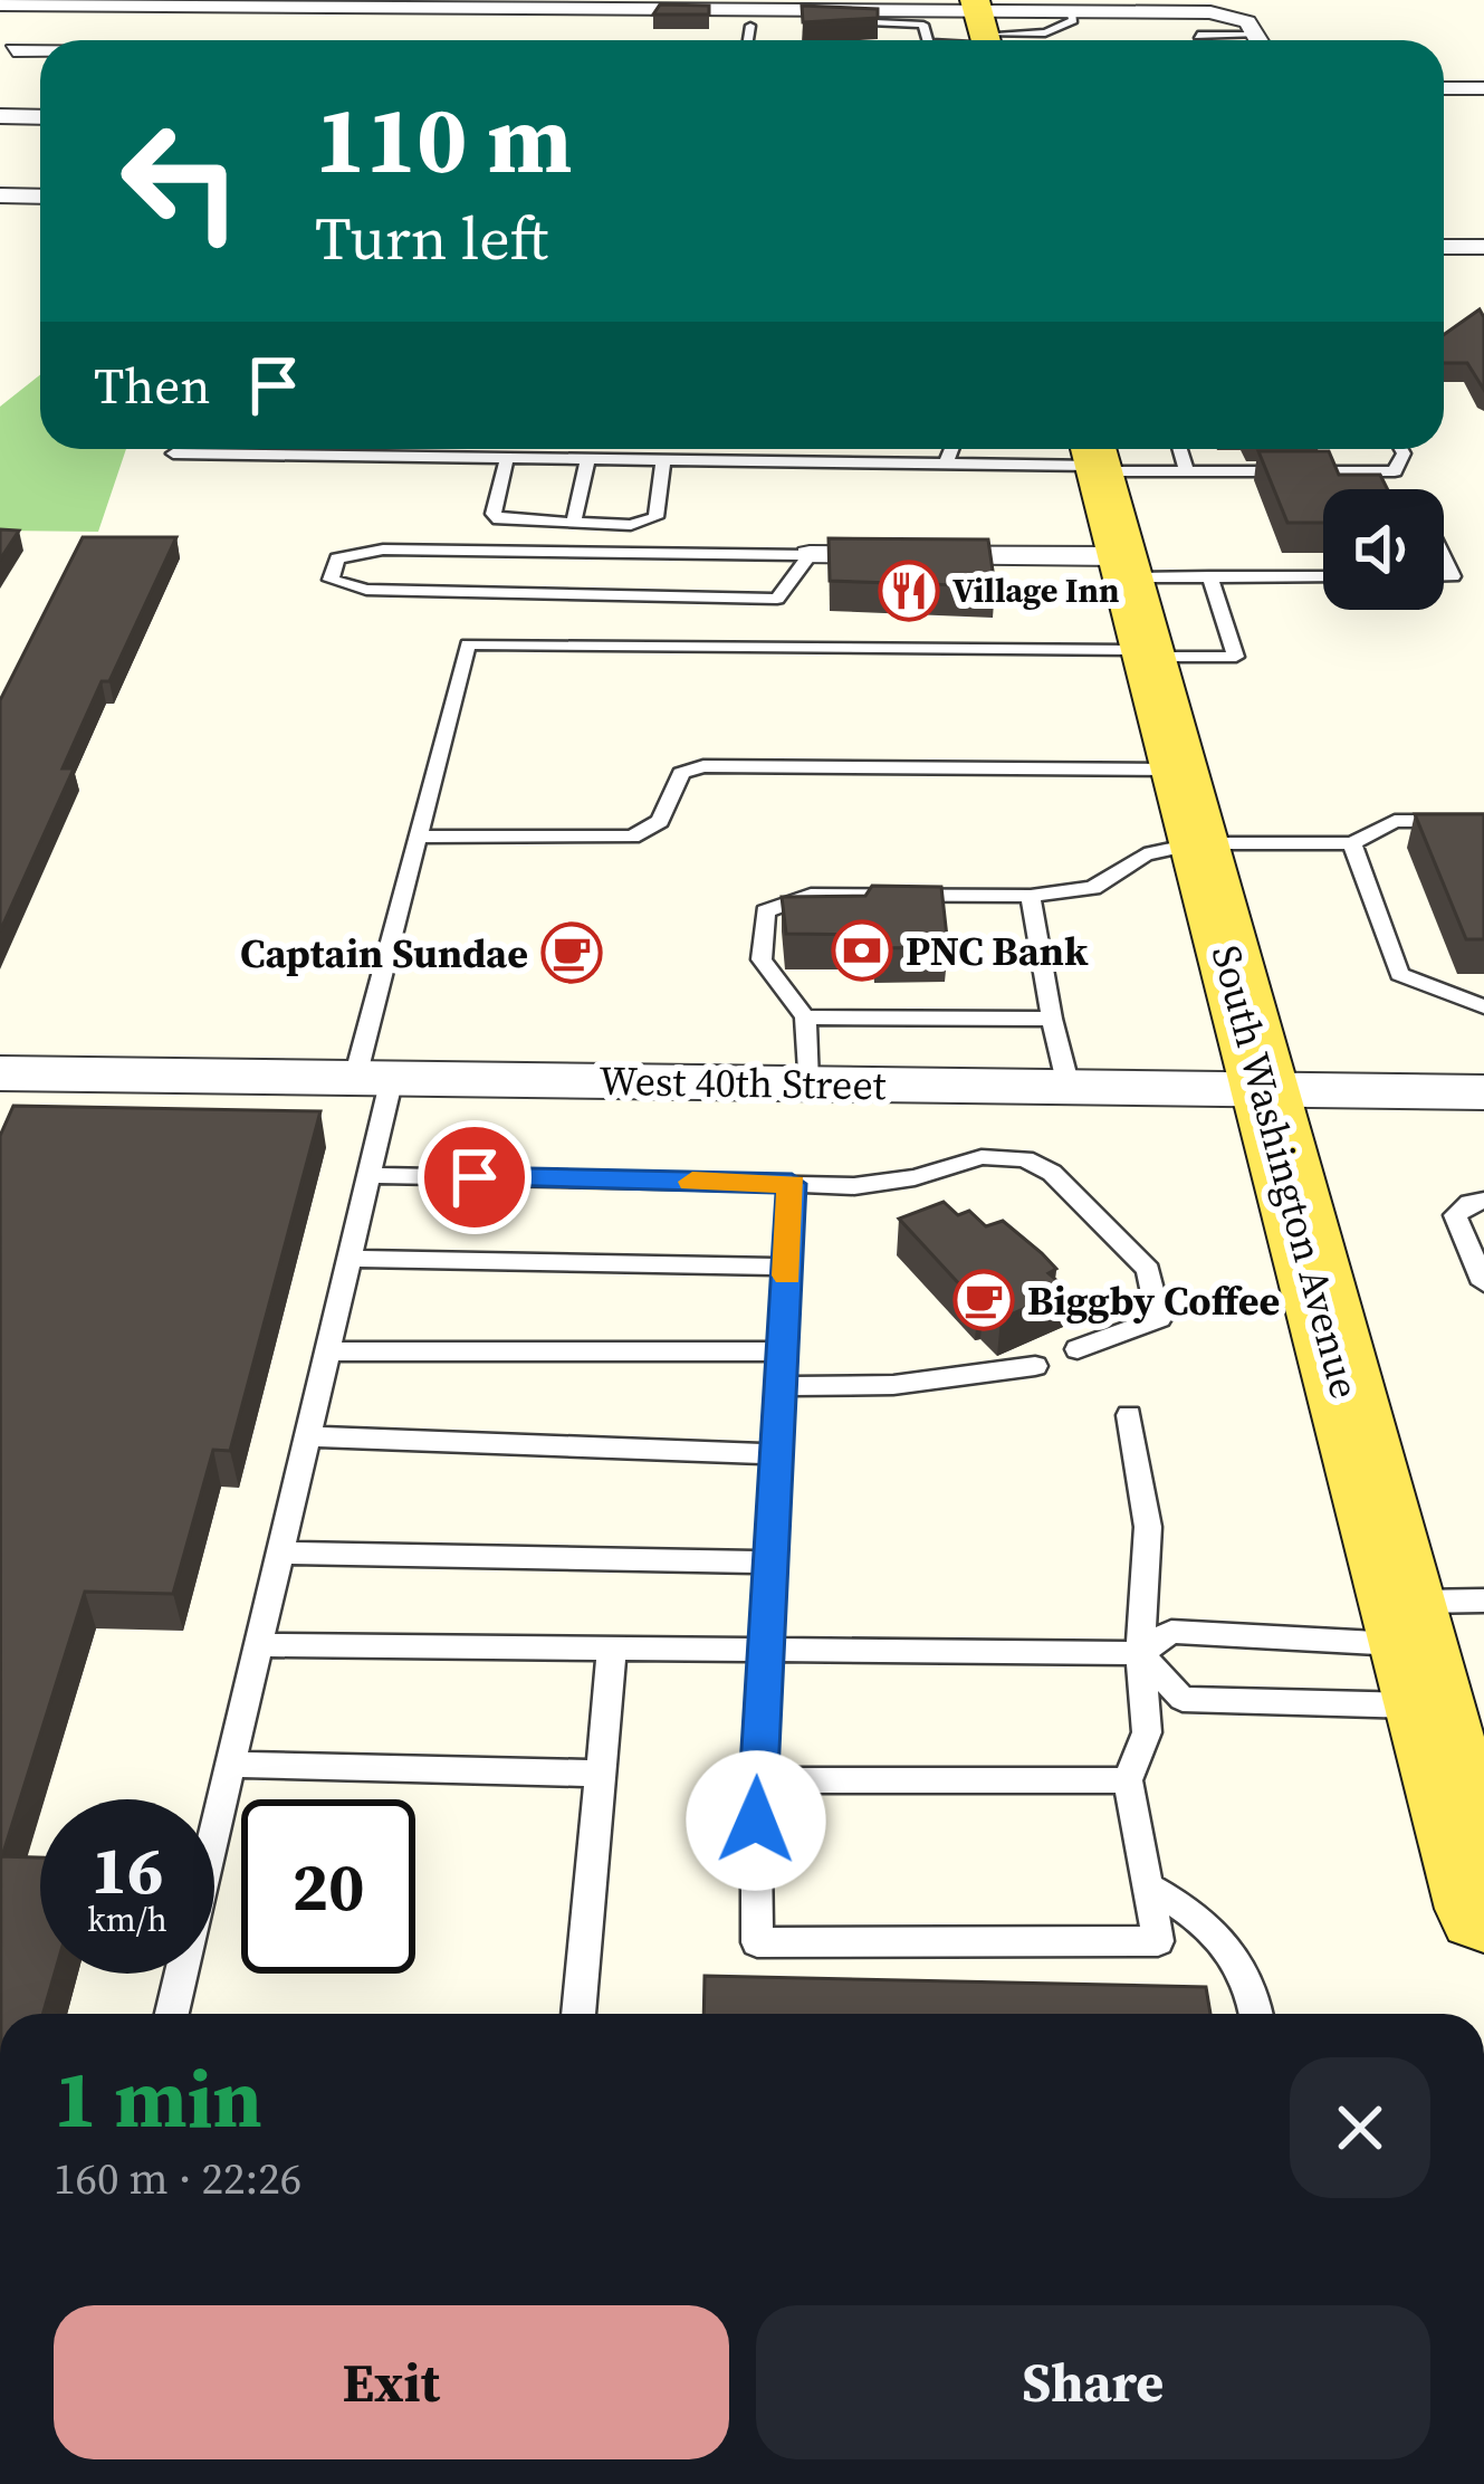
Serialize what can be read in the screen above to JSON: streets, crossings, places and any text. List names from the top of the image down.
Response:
{
  "streets": {
    "main road": ["South Washington Avenue"],
    "street": ["West 40th Street"]
  },
  "crossings": [
    ["West 40th Street", "South Washington Avenue"]
  ],
  "places": {
    "restaurant": ["Village Inn"],
    "bank": ["PNC Bank"],
    "cafe": ["Captain Sundae", "Biggby Coffee"]
  },
  "page": {
    "turn": ["110 m", "Turn left"],
    "then": "Then",
    "speed": "16 km/h",
    "limit": "20",
    "heading": ["1 min", "160 m · 22:26"],
    "buttons": ["Exit", "Share"]
  }
}
